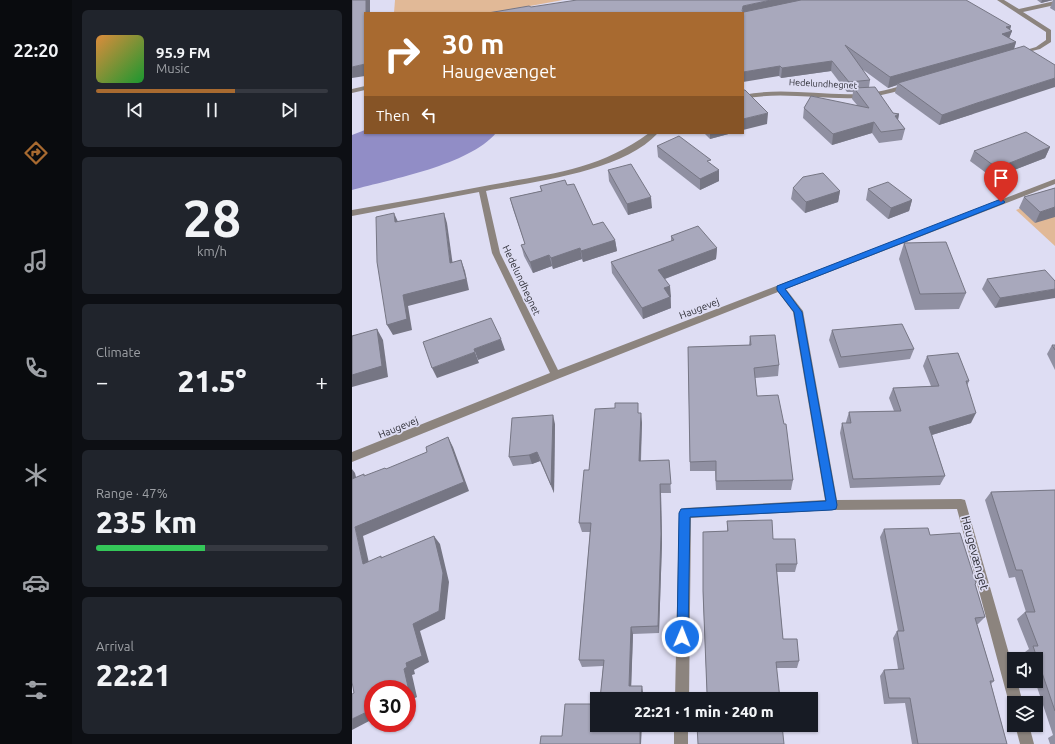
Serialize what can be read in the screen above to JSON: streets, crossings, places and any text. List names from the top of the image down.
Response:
{
  "streets": {
    "street": ["Hedelundhegnet", "Haugevej", "Haugevænget"]
  },
  "crossings": [
    ["Hedelundhegnet", "Haugevej"]
  ],
  "page": {
    "tabs": "22:20",
    "turn": ["30 m", "Haugevænget"],
    "song": ["95.9 FM", "Music"],
    "then": "Then",
    "tile": [
      ["28", "km/h"],
      "Climate",
      ["Range · 47%", "235 km"],
      ["Arrival", "22:21"]
    ],
    "heat": ["−", "21.5°", "+"],
    "limit": "30",
    "trip": "22:21 · 1 min · 240 m"
  }
}
